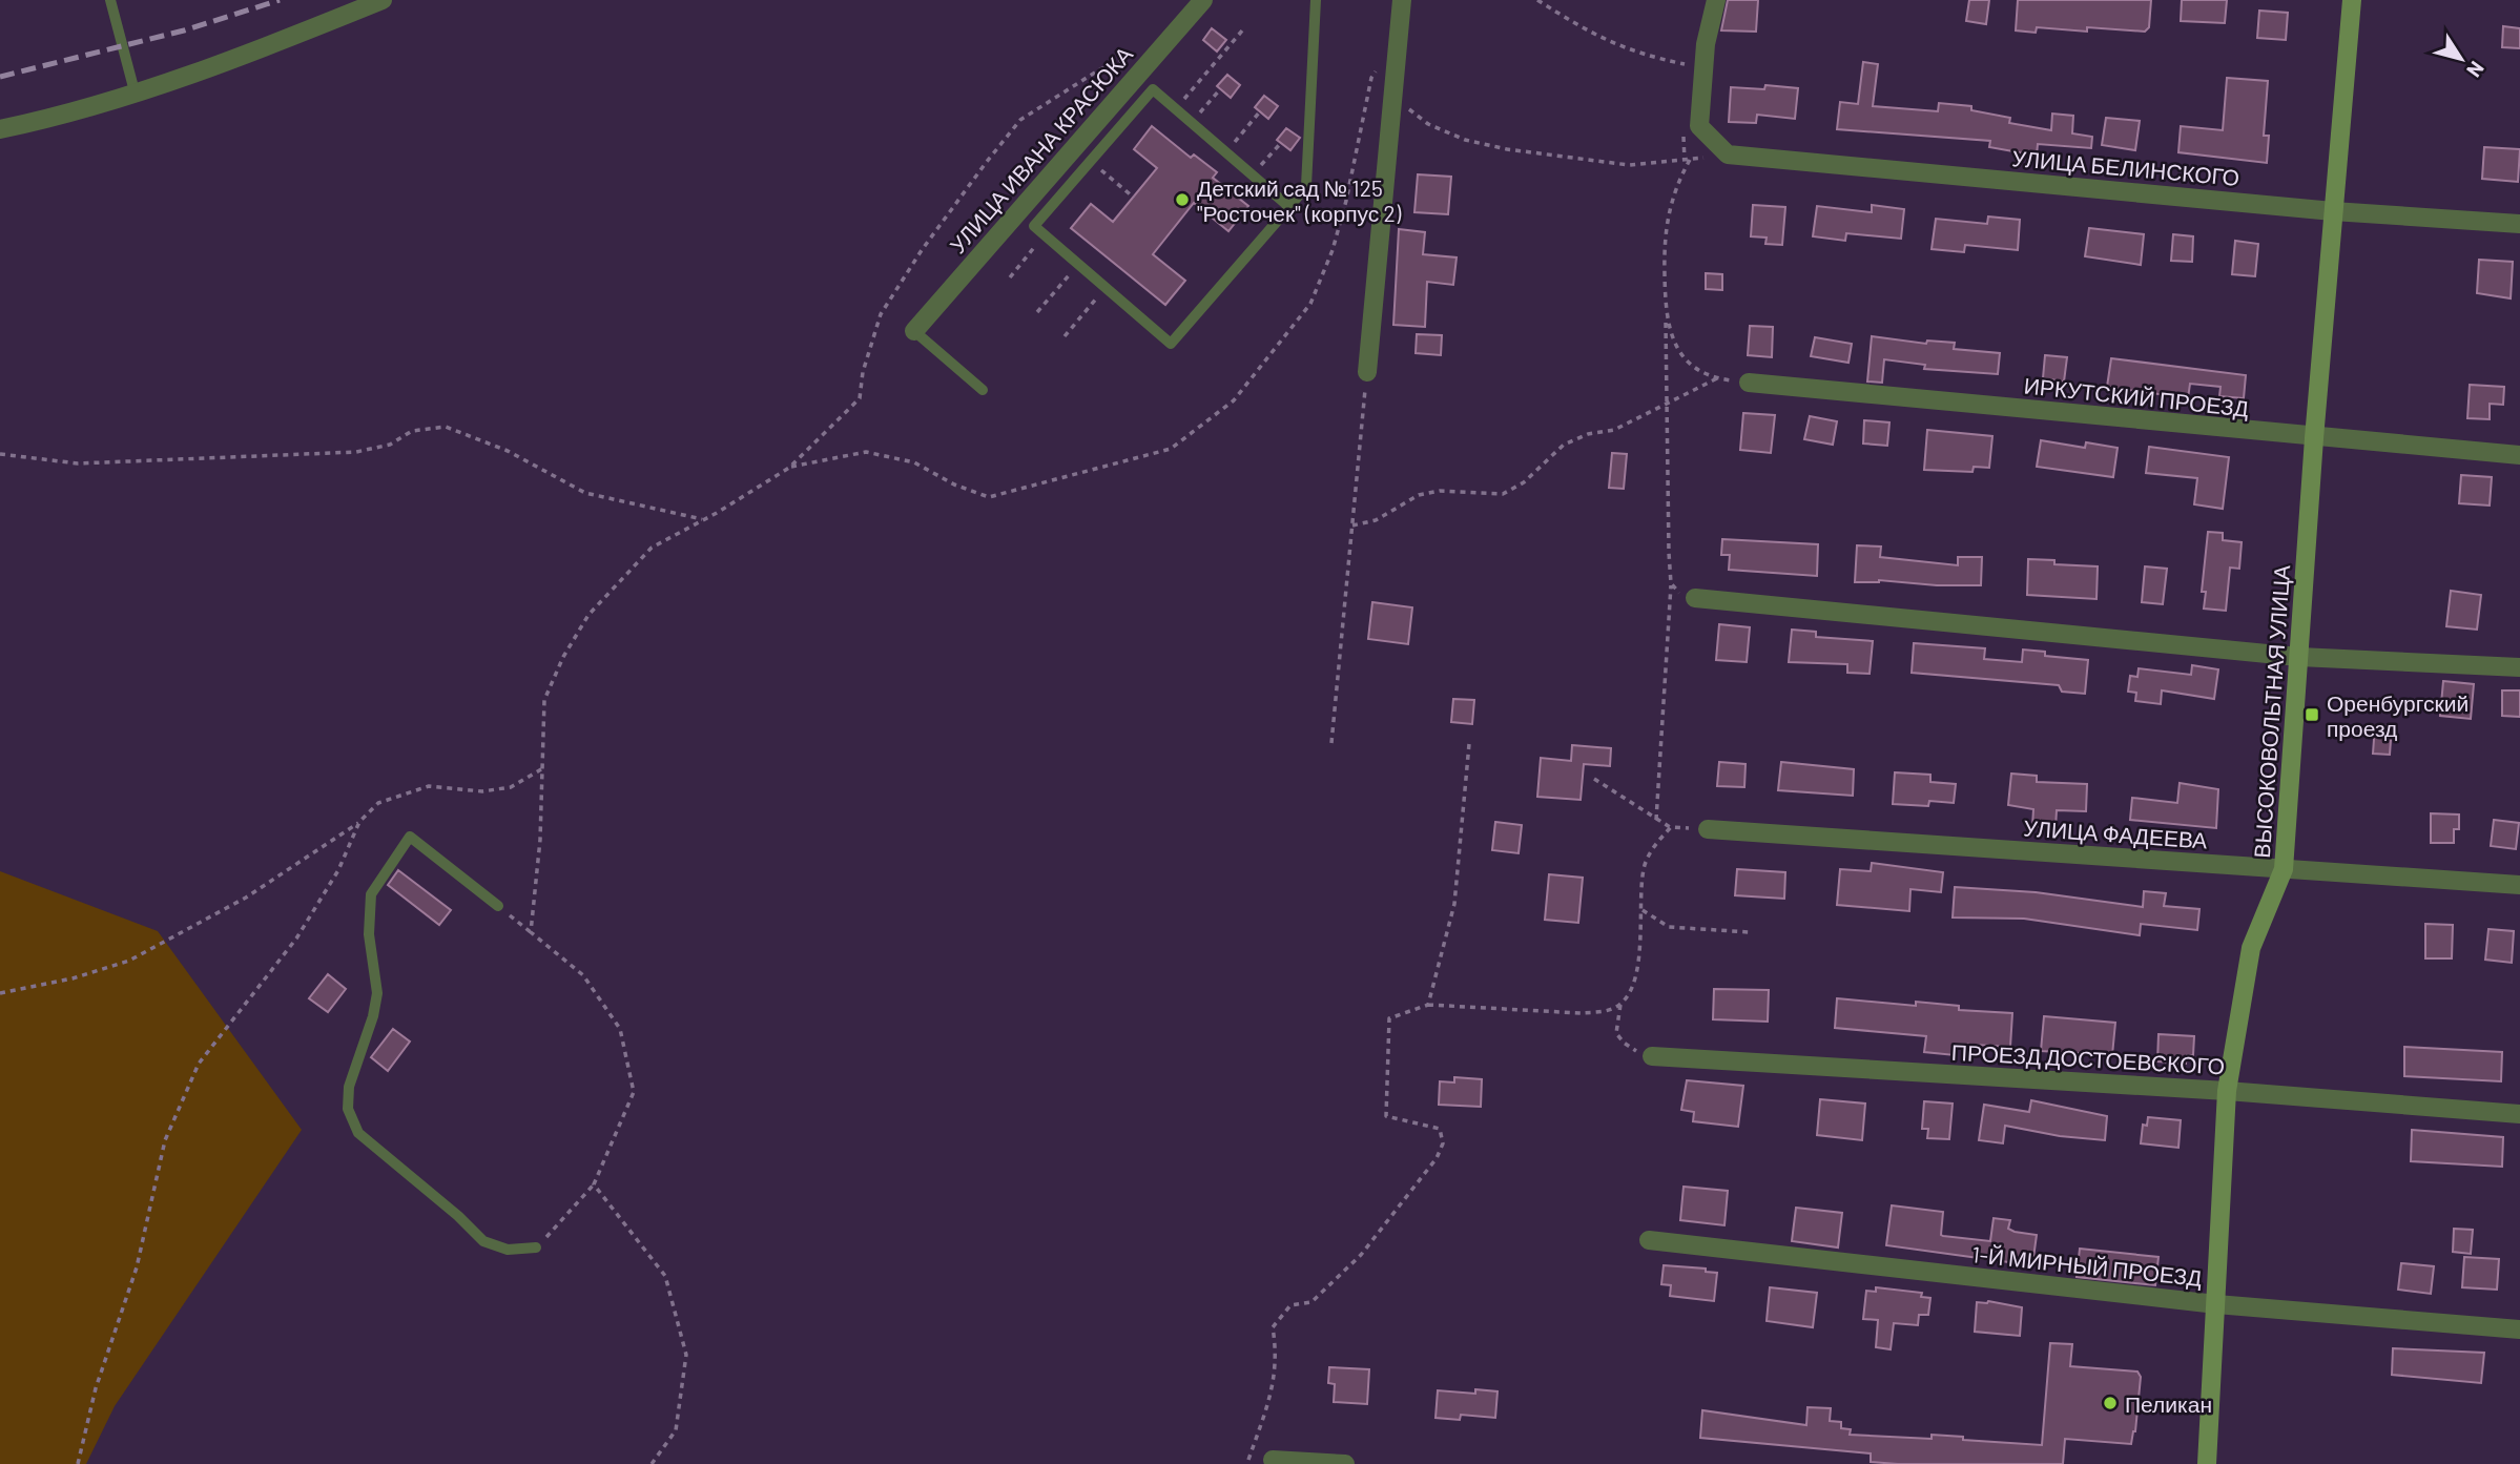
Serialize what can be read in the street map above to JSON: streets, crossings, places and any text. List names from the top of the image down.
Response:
{
  "streets": {
    "street": [
      "УЛИЦА ИВАНА КРАСЮКА",
      "УЛИЦА БЕЛИНСКОГО",
      "ИРКУТСКИЙ ПРОЕЗД",
      "ВЫСОКОВОЛЬТНАЯ УЛИЦА",
      "УЛИЦА ФАДЕЕВА",
      "ПРОЕЗД ДОСТОЕВСКОГО",
      "1-Й МИРНЫЙ ПРОЕЗД"
    ]
  },
  "crossings": [
    ["УЛИЦА БЕЛИНСКОГО", "ВЫСОКОВОЛЬТНАЯ УЛИЦА"],
    ["ИРКУТСКИЙ ПРОЕЗД", "ВЫСОКОВОЛЬТНАЯ УЛИЦА"],
    ["ВЫСОКОВОЛЬТНАЯ УЛИЦА", "УЛИЦА ФАДЕЕВА"],
    ["ВЫСОКОВОЛЬТНАЯ УЛИЦА", "ПРОЕЗД ДОСТОЕВСКОГО"],
    ["ВЫСОКОВОЛЬТНАЯ УЛИЦА", "1-Й МИРНЫЙ ПРОЕЗД"]
  ],
  "places": {
    "other": ["Детский сад № 125 \"Росточек\" (корпус 2)", "Пеликан"],
    "transit": ["Оренбургский проезд"]
  },
  "north": "bottom right"
}
